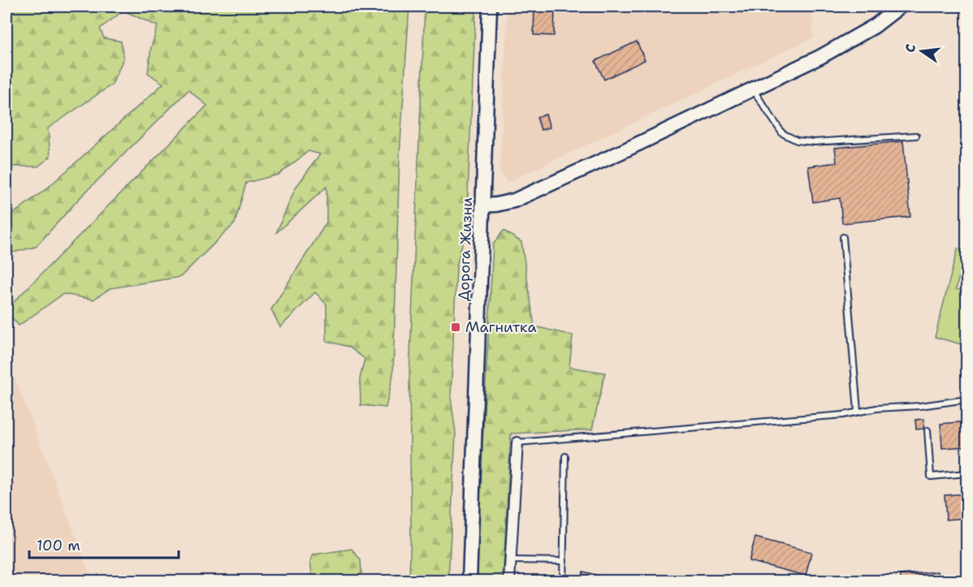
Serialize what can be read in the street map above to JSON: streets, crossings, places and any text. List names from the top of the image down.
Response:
{
  "streets": {
    "main road": ["Дорога Жизни"]
  },
  "places": {
    "transit": ["Магнитка"]
  },
  "scale_bar": "100 m",
  "north": "left"
}
